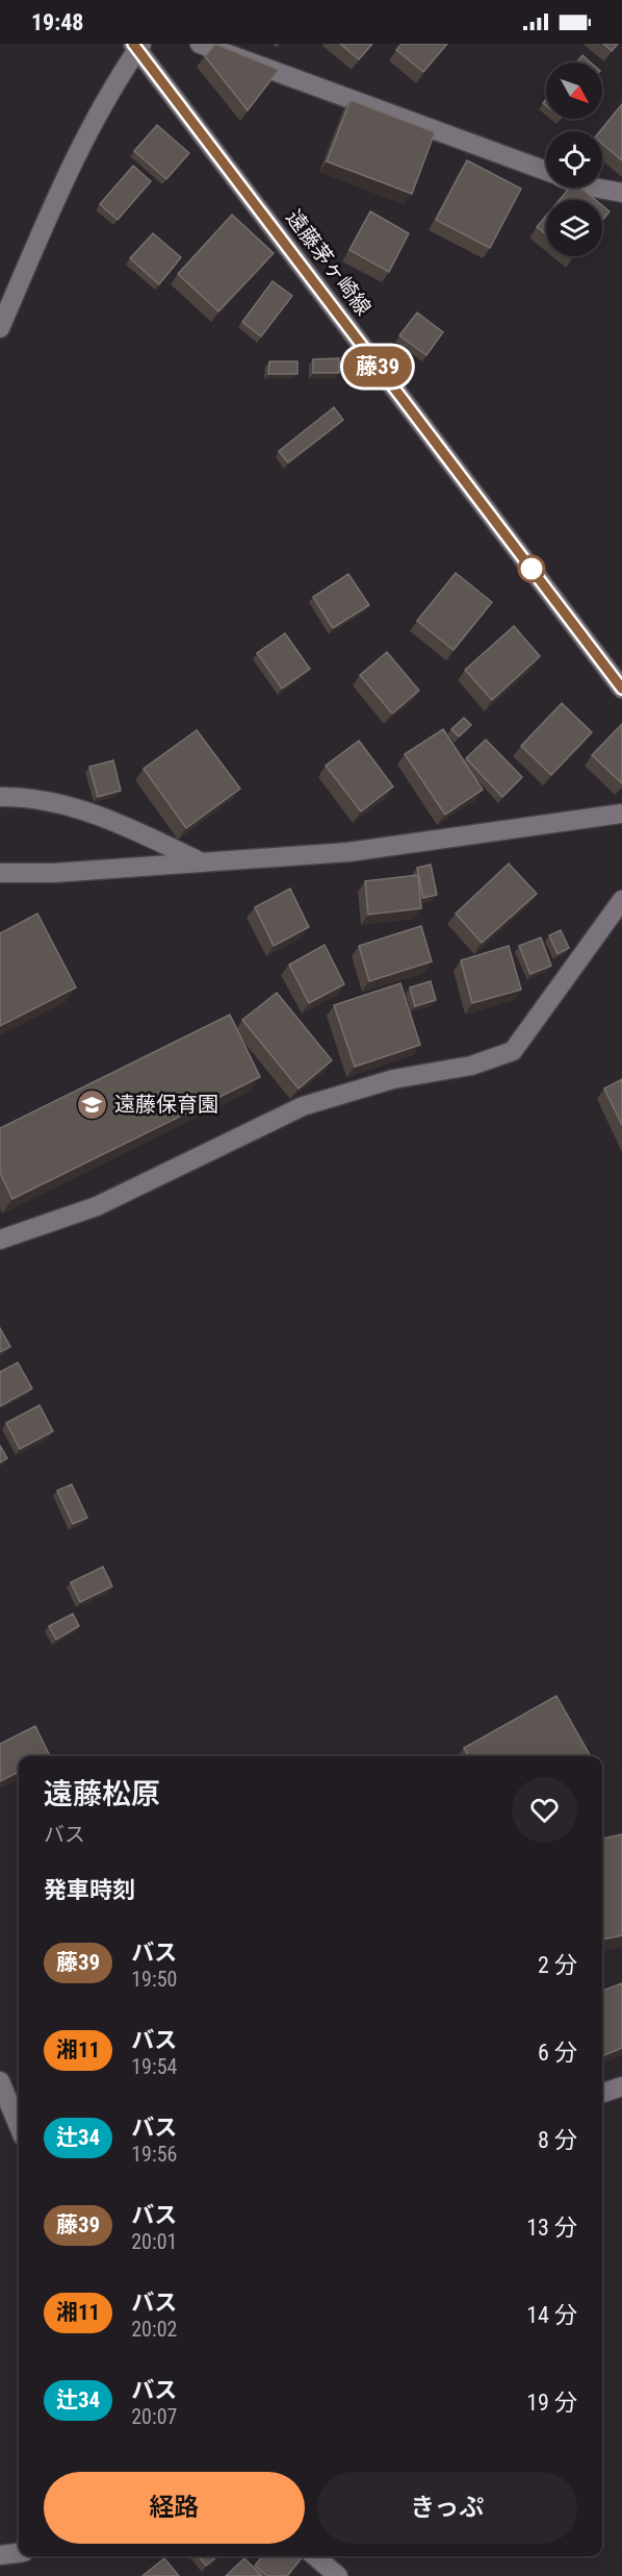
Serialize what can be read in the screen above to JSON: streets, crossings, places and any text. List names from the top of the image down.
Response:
{
  "streets": {
    "street": ["遠藤茅ヶ崎線"]
  },
  "places": {
    "school or university": ["遠藤保育園"]
  },
  "lines": ["bus line 藤39"],
  "north": "bottom right",
  "page": {
    "status": "19:48",
    "on_map": "藤39",
    "heading": [
      ["遠藤松原", "バス"],
      "発車時刻"
    ],
    "list": [
      {
        "mark": "藤39",
        "name": "バス",
        "note": "19:50",
        "value": "2 分"
      },
      {
        "mark": "湘11",
        "name": "バス",
        "note": "19:54",
        "value": "6 分"
      },
      {
        "mark": "辻34",
        "name": "バス",
        "note": "19:56",
        "value": "8 分"
      },
      {
        "mark": "藤39",
        "name": "バス",
        "note": "20:01",
        "value": "13 分"
      },
      {
        "mark": "湘11",
        "name": "バス",
        "note": "20:02",
        "value": "14 分"
      },
      {
        "mark": "辻34",
        "name": "バス",
        "note": "20:07",
        "value": "19 分"
      }
    ],
    "buttons": ["経路", "きっぷ"]
  }
}
